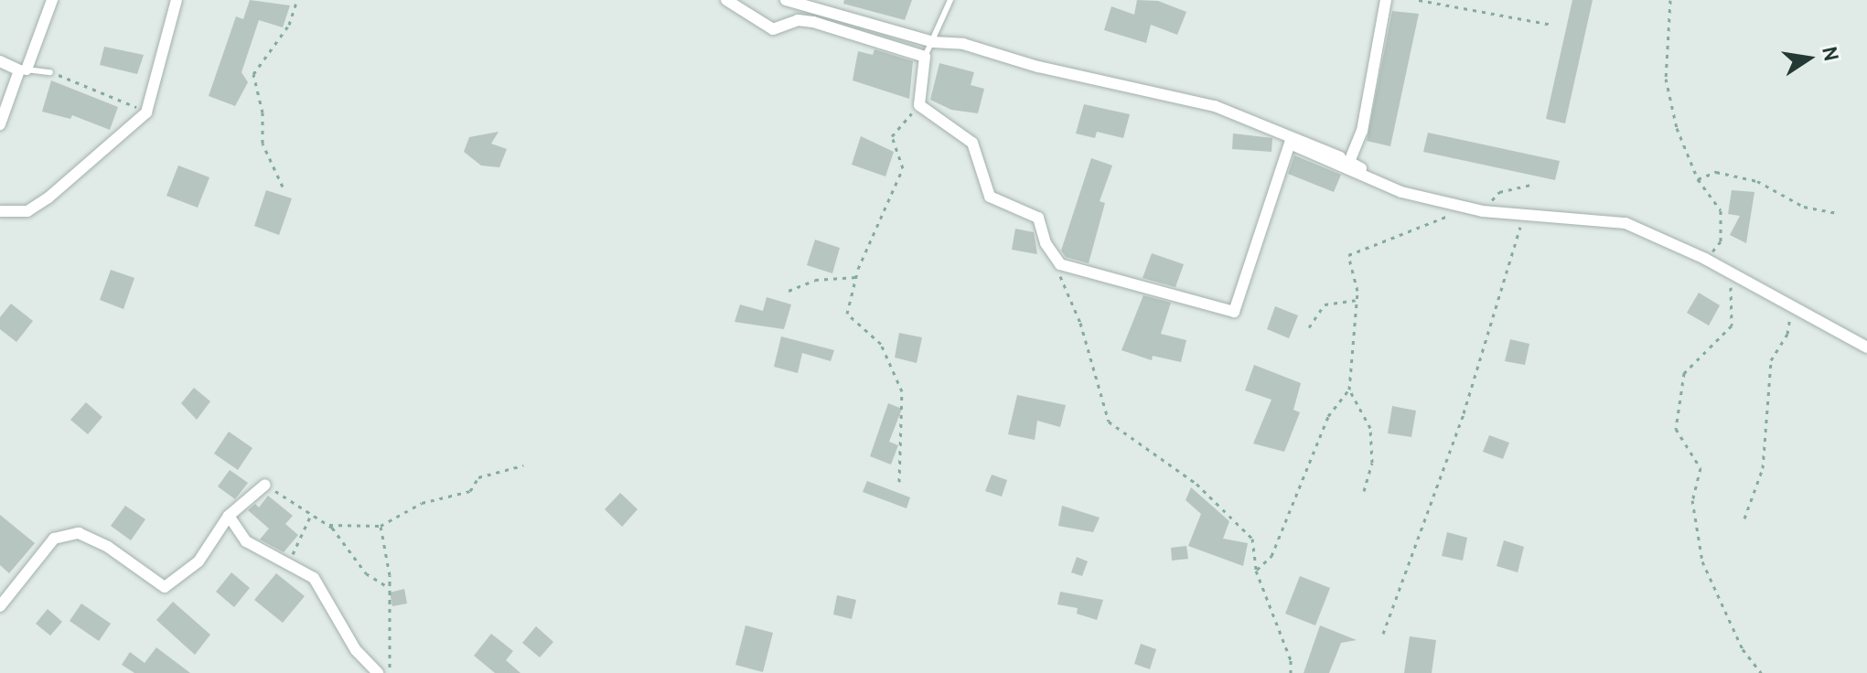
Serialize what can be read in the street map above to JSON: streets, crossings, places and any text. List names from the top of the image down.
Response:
{
  "north": "right"
}
